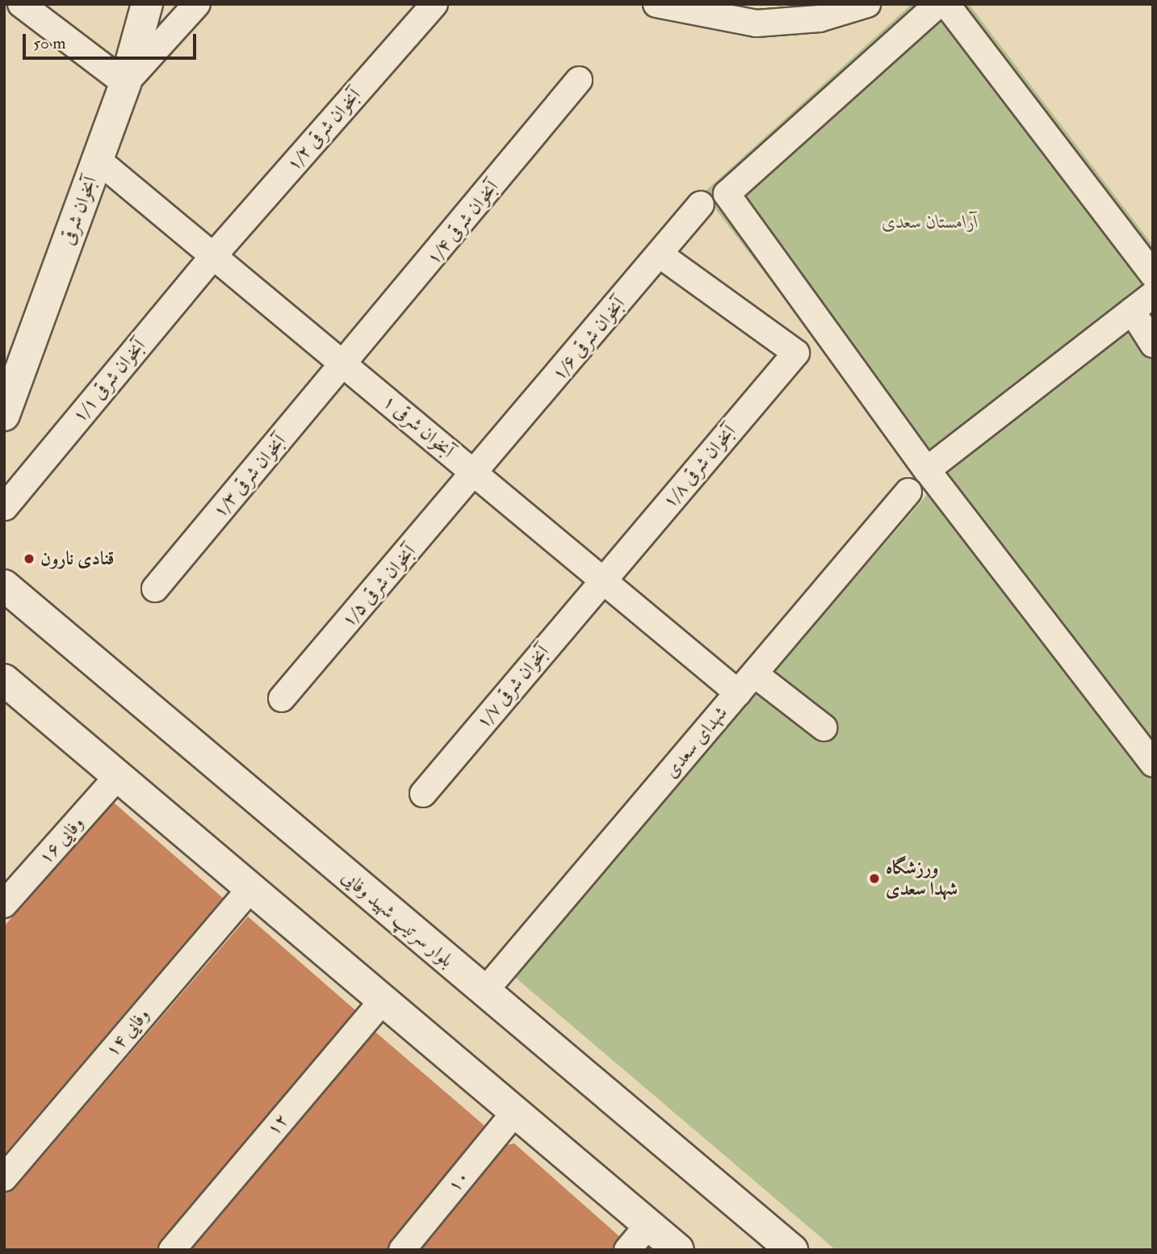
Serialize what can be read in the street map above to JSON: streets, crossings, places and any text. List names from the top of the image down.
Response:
{
  "streets": {
    "main road": ["آبخوان شرقی", "بلوار سرتیپ شهید وفایی"],
    "street": [
      "آبخوان شرقی ۱/۲",
      "آبخوان شرقی ۱/۴",
      "آبخوان شرقی ۱/۶",
      "آبخوان شرقی ۱/۱",
      "آبخوان شرقی ۱",
      "آبخوان شرقی ۱/۸",
      "آبخوان شرقی ۱/۳",
      "آبخوان شرقی ۱/۵",
      "آبخوان شرقی ۱/۷",
      "شهدای سعدی",
      "وفایی ۱۶",
      "وفایی ۱۴",
      "۱۲",
      "۱۰"
    ]
  },
  "crossings": [
    ["آبخوان شرقی ۱/۲", "آبخوان شرقی ۱/۱"],
    ["آبخوان شرقی ۱/۲", "آبخوان شرقی ۱"],
    ["آبخوان شرقی", "آبخوان شرقی ۱"],
    ["آبخوان شرقی ۱/۴", "آبخوان شرقی ۱"],
    ["آبخوان شرقی ۱/۴", "آبخوان شرقی ۱/۳"],
    ["آبخوان شرقی ۱/۶", "آبخوان شرقی ۱"],
    ["آبخوان شرقی ۱/۶", "آبخوان شرقی ۱/۸"],
    ["آبخوان شرقی ۱/۶", "آبخوان شرقی ۱/۵"],
    ["آبخوان شرقی ۱/۱", "آبخوان شرقی ۱"],
    ["آبخوان شرقی ۱", "آبخوان شرقی ۱/۸"],
    ["آبخوان شرقی ۱", "آبخوان شرقی ۱/۳"],
    ["آبخوان شرقی ۱", "آبخوان شرقی ۱/۵"],
    ["آبخوان شرقی ۱", "آبخوان شرقی ۱/۷"],
    ["آبخوان شرقی ۱", "شهدای سعدی"],
    ["آبخوان شرقی ۱/۸", "آبخوان شرقی ۱/۷"],
    ["شهدای سعدی", "بلوار سرتیپ شهید وفایی"]
  ],
  "parks": ["آرامستان سعدی"],
  "places": ["قنادی نارون", "ورزشگاه شهدا سعدی"],
  "scale_bar": "50 m"
}
